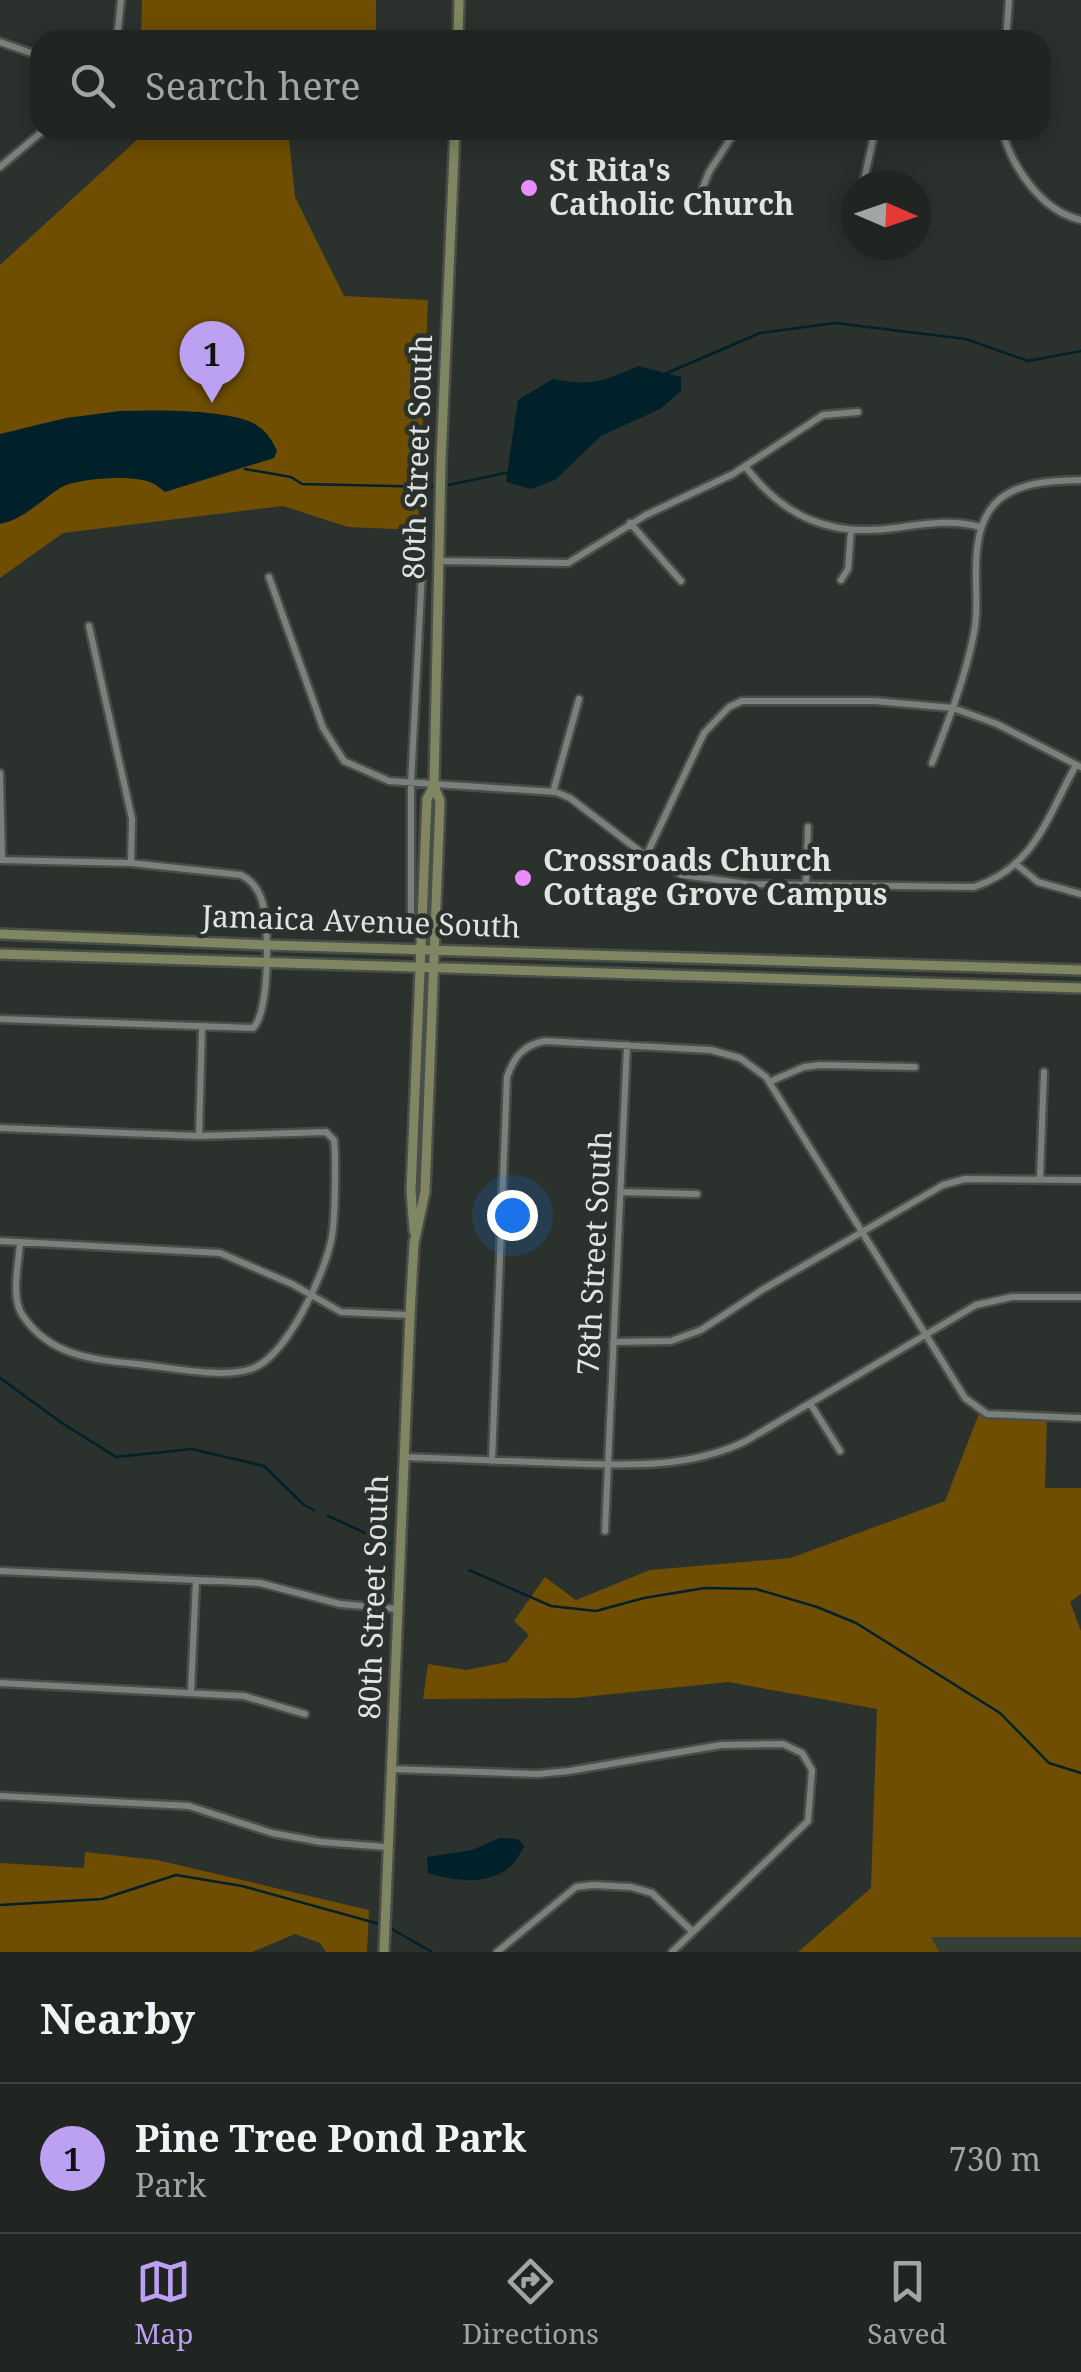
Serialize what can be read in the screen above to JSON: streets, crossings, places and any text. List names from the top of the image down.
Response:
{
  "streets": {
    "main road": ["80th Street South", "Jamaica Avenue South"],
    "street": ["78th Street South"]
  },
  "crossings": [
    ["80th Street South", "Jamaica Avenue South"]
  ],
  "places": ["St Rita's Catholic Church", "Crossroads Church Cottage Grove Campus"],
  "north": "right",
  "page": {
    "search": "Search here",
    "pins": "1",
    "heading": "Nearby",
    "list": [
      {
        "mark": "1",
        "name": "Pine Tree Pond Park",
        "note": "Park",
        "value": "730 m"
      }
    ],
    "nav": ["Map", "Directions", "Saved"]
  }
}
